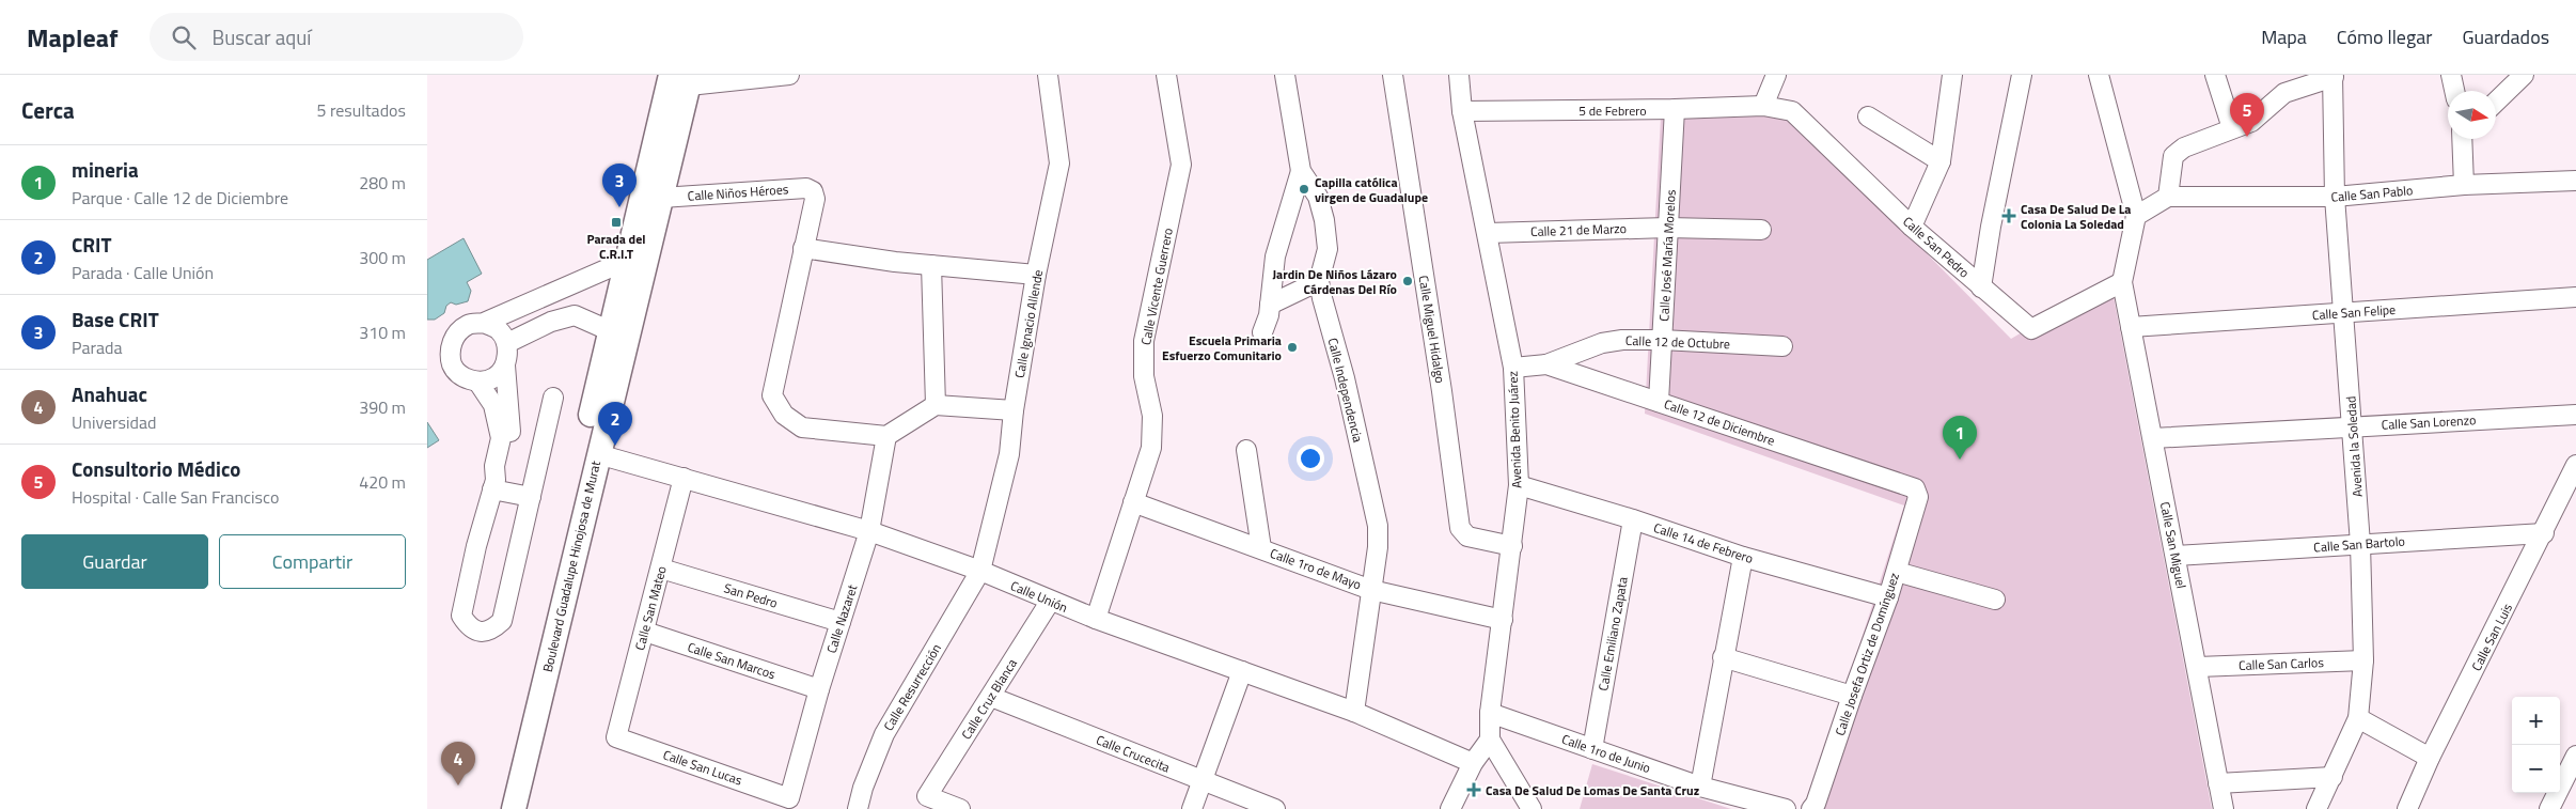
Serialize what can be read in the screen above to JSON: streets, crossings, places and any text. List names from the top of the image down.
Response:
{
  "streets": {
    "main road": ["Boulevard Guadalupe Hinojosa de Murat"],
    "street": [
      "5 de Febrero",
      "Calle Niños Héroes",
      "Calle San Pablo",
      "Calle 21 de Marzo",
      "Calle San Pedro",
      "Calle José María Morelos",
      "Calle Vicente Guerrero",
      "Calle San Felipe",
      "Calle Ignacio Allende",
      "Calle Miguel Hidalgo",
      "Calle 12 de Octubre",
      "Calle Independencia",
      "Calle 12 de Diciembre",
      "Calle San Lorenzo",
      "Avenida Benito Juárez",
      "Avenida la Soledad",
      "Calle 14 de Febrero",
      "Calle San Bartolo",
      "Calle San Miguel",
      "Calle 1ro de Mayo",
      "San Pedro",
      "Calle Unión",
      "Calle San Mateo",
      "Calle Nazaret",
      "Calle Emiliano Zapata",
      "Calle San Luis",
      "Calle Josefa Ortiz de Domínguez",
      "Calle San Marcos",
      "Calle San Carlos",
      "Calle Resurrección",
      "Calle Cruz Blanca",
      "Calle Crucecita",
      "Calle 1ro de Junio",
      "Calle San Lucas"
    ]
  },
  "crossings": [
    ["5 de Febrero", "Calle San Pedro"],
    ["5 de Febrero", "Calle José María Morelos"],
    ["5 de Febrero", "Avenida Benito Juárez"],
    ["Calle Niños Héroes", "Boulevard Guadalupe Hinojosa de Murat"],
    ["Calle San Pablo", "Avenida la Soledad"],
    ["Calle 21 de Marzo", "Calle José María Morelos"],
    ["Calle 21 de Marzo", "Avenida Benito Juárez"],
    ["Calle San Pedro", "Calle San Miguel"],
    ["Calle José María Morelos", "Calle 12 de Octubre"],
    ["Calle José María Morelos", "Calle 12 de Diciembre"],
    ["Calle Vicente Guerrero", "Calle 1ro de Mayo"],
    ["Calle Vicente Guerrero", "Calle Unión"],
    ["Calle San Felipe", "Avenida la Soledad"],
    ["Calle San Felipe", "Calle San Miguel"],
    ["Calle Ignacio Allende", "Calle Unión"],
    ["Calle Ignacio Allende", "Calle Resurrección"],
    ["Calle Miguel Hidalgo", "Avenida Benito Juárez"],
    ["Calle 12 de Octubre", "Calle 12 de Diciembre"],
    ["Calle Independencia", "Calle 1ro de Mayo"],
    ["Calle Independencia", "Calle Unión"],
    ["Calle 12 de Diciembre", "Avenida Benito Juárez"],
    ["Calle 12 de Diciembre", "Calle Josefa Ortiz de Domínguez"],
    ["Calle San Lorenzo", "Avenida la Soledad"],
    ["Calle San Lorenzo", "Calle San Miguel"],
    ["Avenida Benito Juárez", "Calle 14 de Febrero"],
    ["Avenida Benito Juárez", "Calle 1ro de Mayo"],
    ["Avenida Benito Juárez", "Calle 1ro de Junio"],
    ["Avenida la Soledad", "Calle San Bartolo"],
    ["Avenida la Soledad", "Calle San Carlos"],
    ["Calle 14 de Febrero", "Calle Emiliano Zapata"],
    ["Calle 14 de Febrero", "Calle Josefa Ortiz de Domínguez"],
    ["Calle San Bartolo", "Calle San Miguel"],
    ["Calle San Bartolo", "Calle San Luis"],
    ["Calle San Miguel", "Calle San Carlos"],
    ["Boulevard Guadalupe Hinojosa de Murat", "Calle Unión"],
    ["San Pedro", "Calle San Mateo"],
    ["San Pedro", "Calle Nazaret"],
    ["Calle Unión", "Calle San Mateo"],
    ["Calle Unión", "Calle Nazaret"],
    ["Calle Unión", "Calle Resurrección"],
    ["Calle Unión", "Calle Cruz Blanca"],
    ["Calle San Mateo", "Calle San Marcos"],
    ["Calle San Mateo", "Calle San Lucas"],
    ["Calle Nazaret", "Calle San Marcos"],
    ["Calle Nazaret", "Calle San Lucas"],
    ["Calle Emiliano Zapata", "Calle 1ro de Junio"],
    ["Calle Cruz Blanca", "Calle Crucecita"]
  ],
  "places": {
    "other": ["Capilla católica virgen de Guadalupe", "Jardin De Niños Lázaro Cárdenas Del Río", "Escuela Primaria Esfuerzo Comunitario"],
    "health": ["Casa De Salud De La Colonia La Soledad", "Casa De Salud De Lomas De Santa Cruz"],
    "transit": ["Parada del C.R.I.T"]
  },
  "north": "right",
  "page": {
    "header": "Mapleaf",
    "search": "Buscar aquí",
    "nav": ["Mapa", "Cómo llegar", "Guardados"],
    "heading": ["Cerca", "5 resultados"],
    "pins": [
      "5",
      "3",
      "2",
      "1",
      "4"
    ],
    "list": [
      {
        "mark": "1",
        "name": "mineria",
        "note": "Parque · Calle 12 de Diciembre",
        "value": "280 m"
      },
      {
        "mark": "2",
        "name": "CRIT",
        "note": "Parada · Calle Unión",
        "value": "300 m"
      },
      {
        "mark": "3",
        "name": "Base CRIT",
        "note": "Parada",
        "value": "310 m"
      },
      {
        "mark": "4",
        "name": "Anahuac",
        "note": "Universidad",
        "value": "390 m"
      },
      {
        "mark": "5",
        "name": "Consultorio Médico",
        "note": "Hospital · Calle San Francisco",
        "value": "420 m"
      }
    ],
    "buttons": ["Guardar", "Compartir"],
    "map_buttons": ["+", "−"]
  }
}
